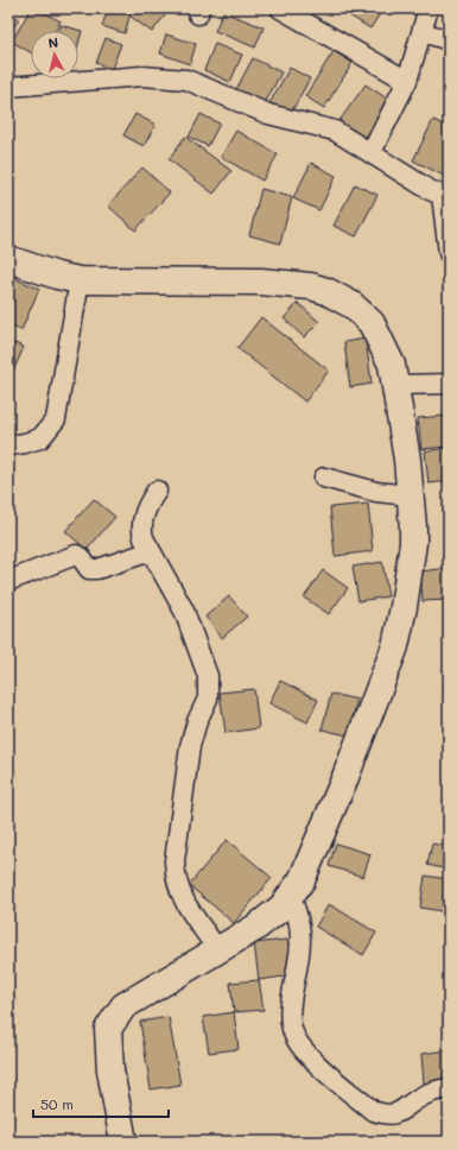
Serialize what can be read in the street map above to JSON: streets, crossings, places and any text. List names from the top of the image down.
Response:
{
  "scale_bar": "50 m",
  "north": "top"
}
